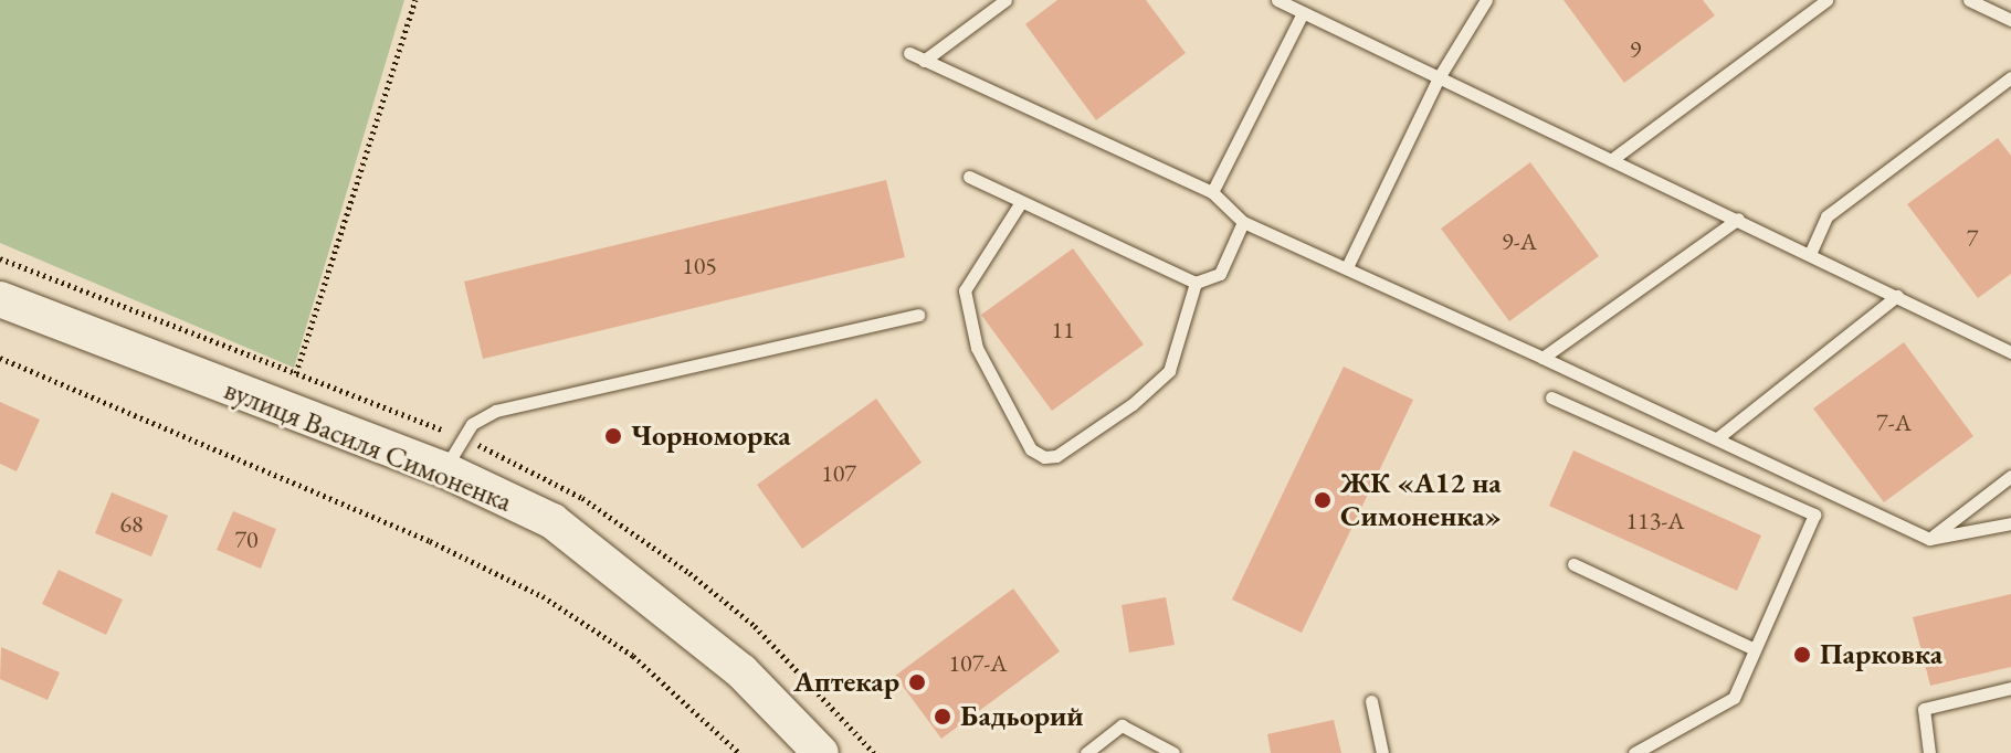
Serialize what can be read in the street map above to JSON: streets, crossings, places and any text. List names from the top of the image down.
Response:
{
  "streets": {
    "street": ["вулиця Василя Симоненка"]
  },
  "places": [
    "Чорноморка",
    "ЖК «А12 на Симоненка»",
    "Парковка",
    "Аптекар",
    "Бадьорий"
  ],
  "house_numbers": [
    "9",
    "7",
    "9-А",
    "105",
    "11",
    "7-А",
    "107",
    "113-А",
    "68",
    "70",
    "107-А"
  ]
}
